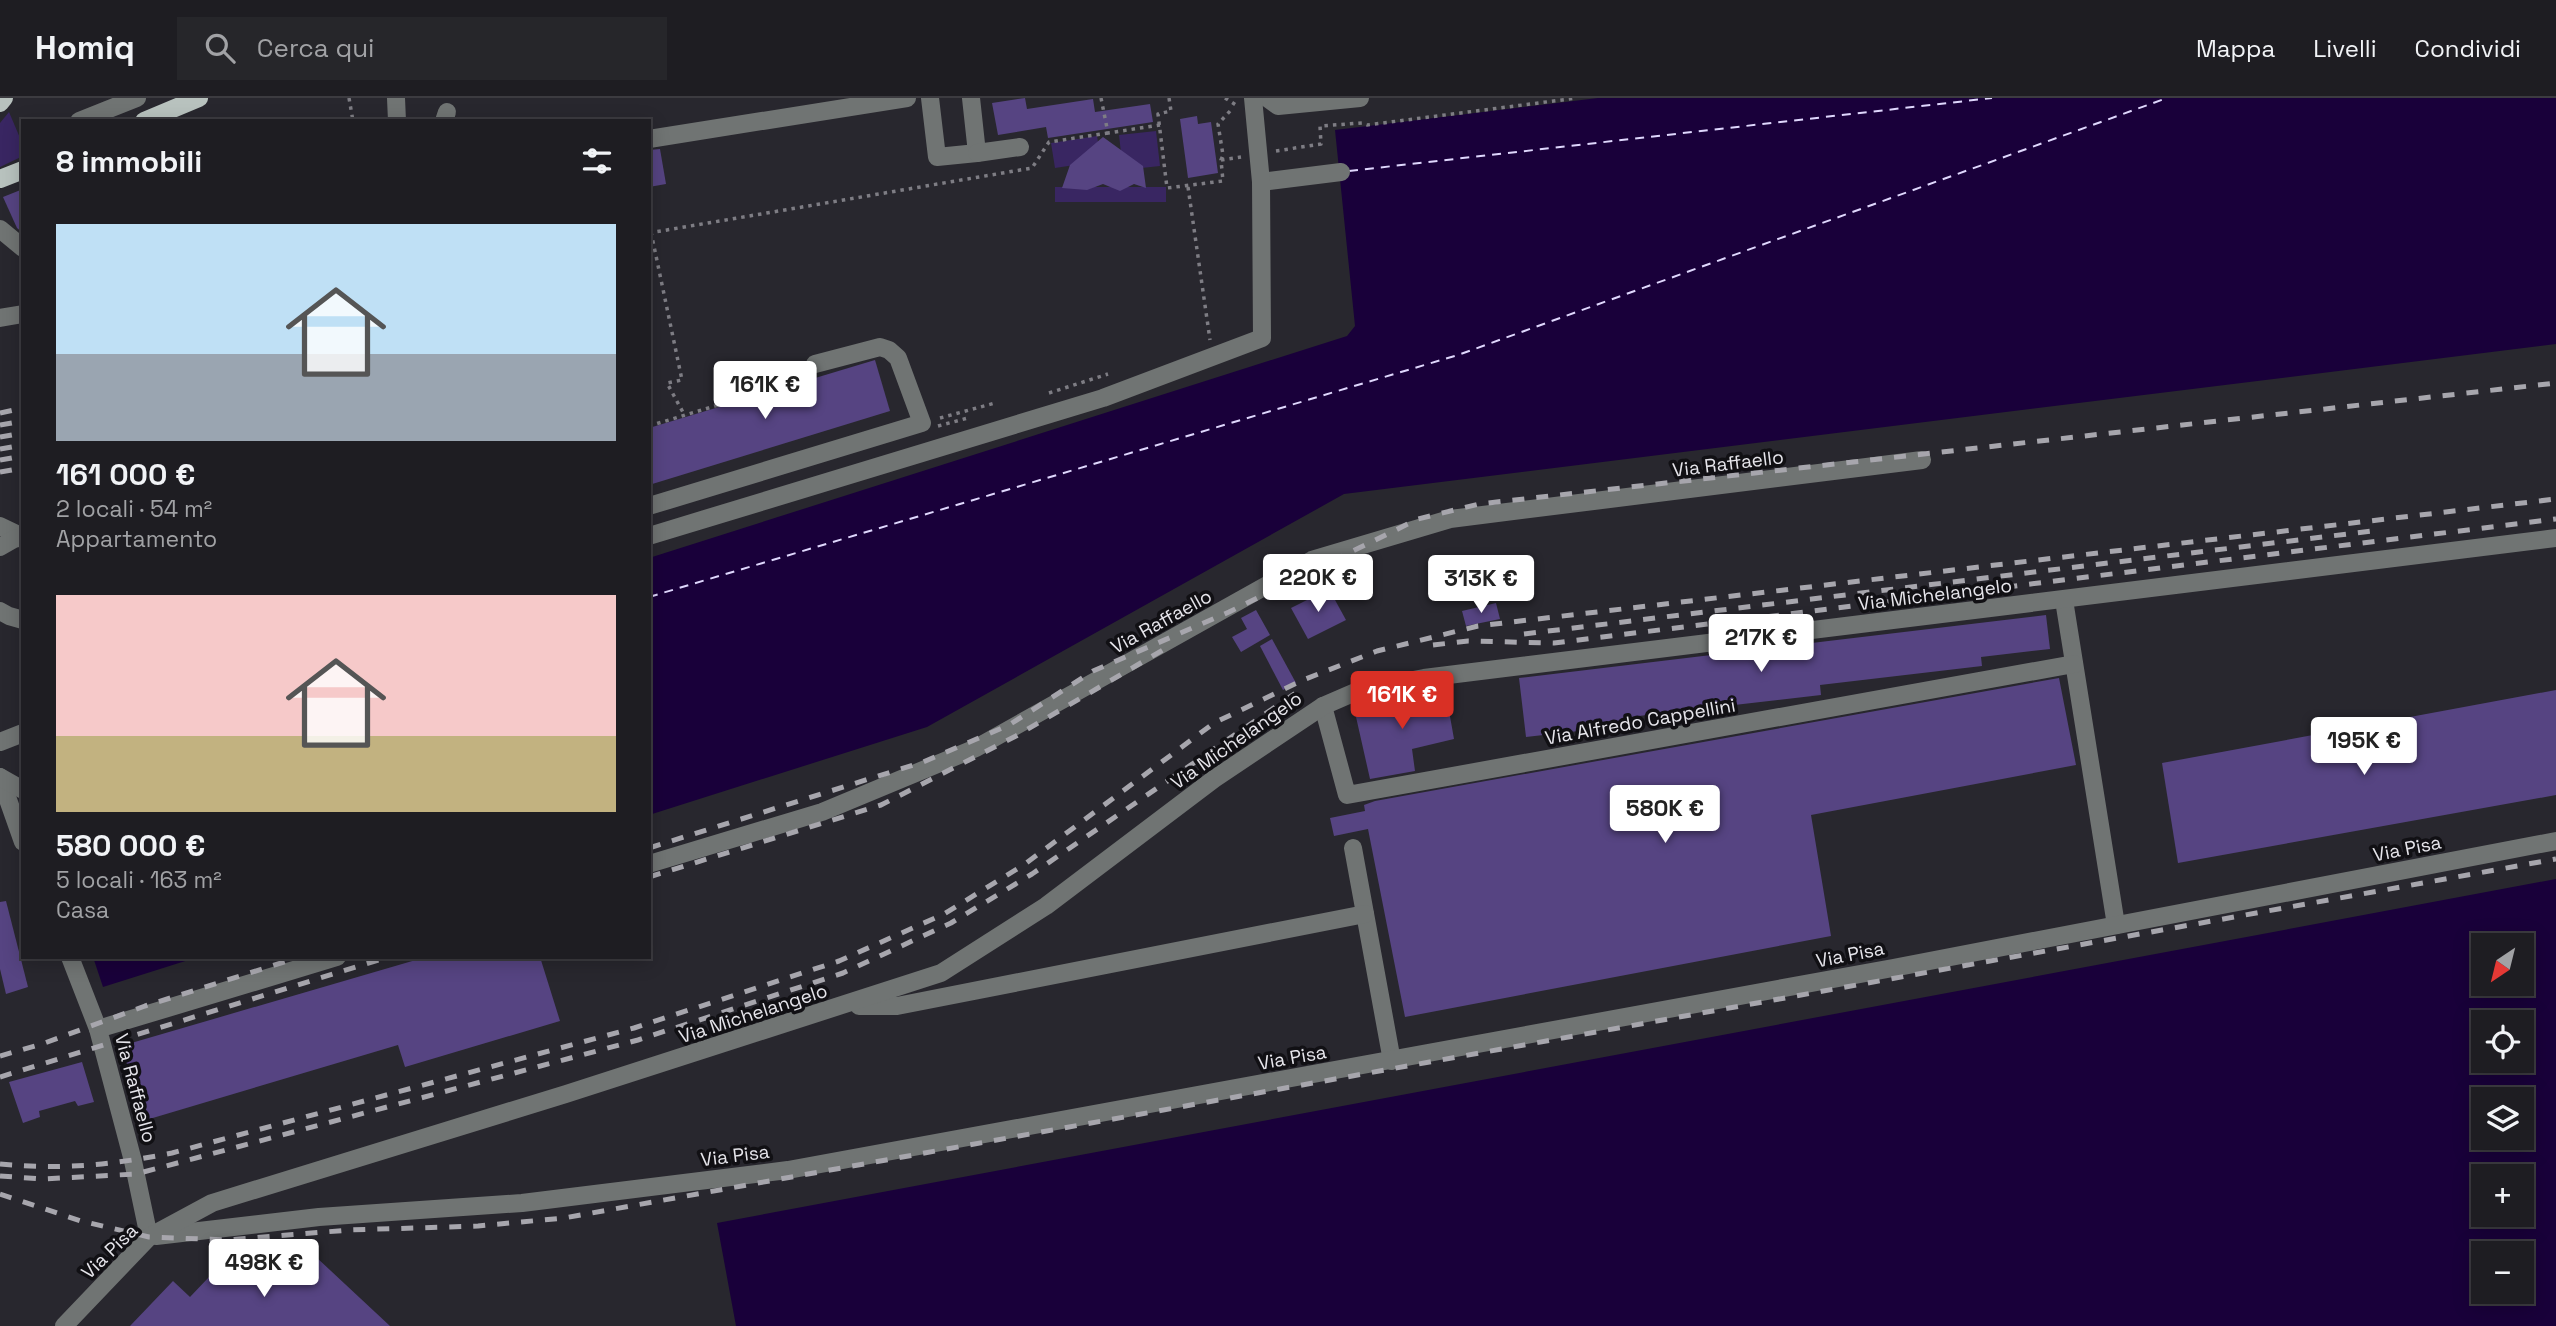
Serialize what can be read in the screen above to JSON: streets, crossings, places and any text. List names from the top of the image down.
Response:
{
  "streets": {
    "lane": [
      "Via Raffaello",
      "Via Michelangelo",
      "Via Alfredo Cappellini",
      "Via Pisa"
    ]
  },
  "crossings": [
    ["Via Raffaello", "Via Michelangelo"],
    ["Via Raffaello", "Via Pisa"],
    ["Via Michelangelo", "Via Alfredo Cappellini"],
    ["Via Michelangelo", "Via Pisa"]
  ],
  "north": "bottom left",
  "page": {
    "header": "Homiq",
    "search": "Cerca qui",
    "nav": ["Mappa", "Livelli", "Condividi"],
    "heading": "8 immobili",
    "list": [
      {
        "name": "161 000 €",
        "note": "2 locali · 54 m² · Appartamento"
      },
      {
        "name": "580 000 €",
        "note": "5 locali · 163 m² · Casa"
      }
    ],
    "price": [
      "161K €",
      "220K €",
      "313K €",
      "217K €",
      "161K €",
      "195K €",
      "580K €",
      "498K €"
    ],
    "map_buttons": ["+", "−"]
  }
}
